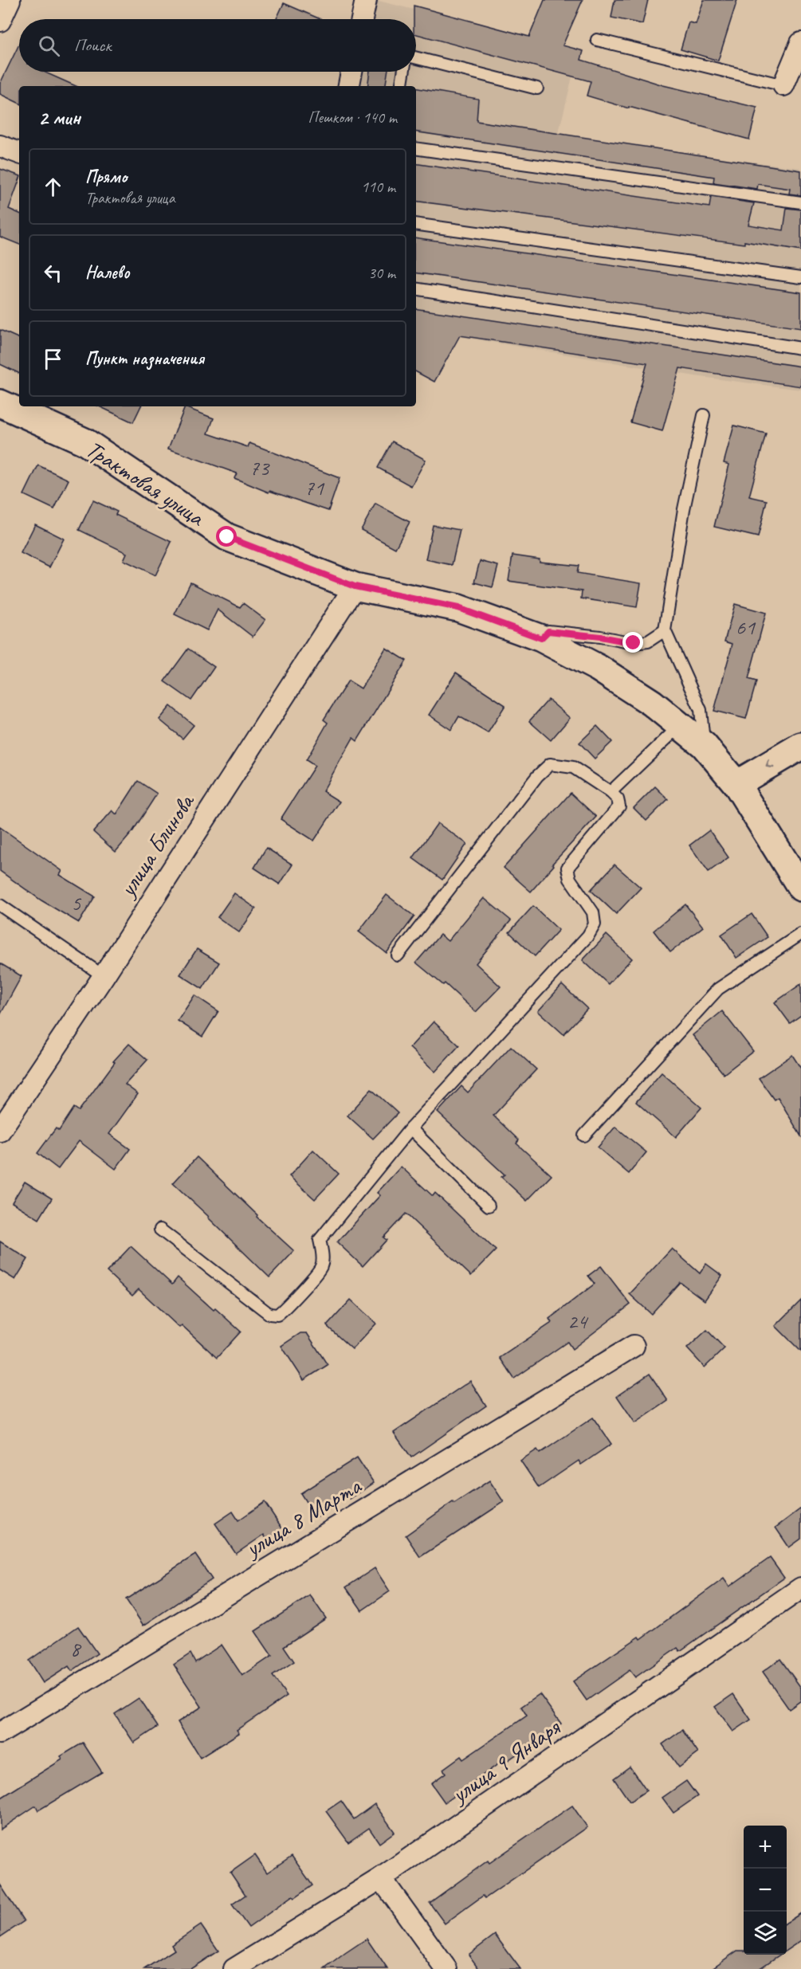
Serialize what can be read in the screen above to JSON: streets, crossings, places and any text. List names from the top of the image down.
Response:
{
  "streets": {
    "street": [
      "Трактовая улица",
      "улица Блинова",
      "улица 8 Марта",
      "улица 9 Января"
    ]
  },
  "crossings": [
    ["Трактовая улица", "улица Блинова"]
  ],
  "house_numbers": [
    "73",
    "71",
    "61",
    "5",
    "24",
    "8"
  ],
  "page": {
    "search": "Поиск",
    "heading": ["2 мин", "Пешком · 140 m"],
    "list": [
      ["Прямо", "Трактовая улица", "110 m"],
      ["Налево", "30 m"],
      "Пункт назначения"
    ],
    "map_buttons": ["+", "−"]
  }
}
